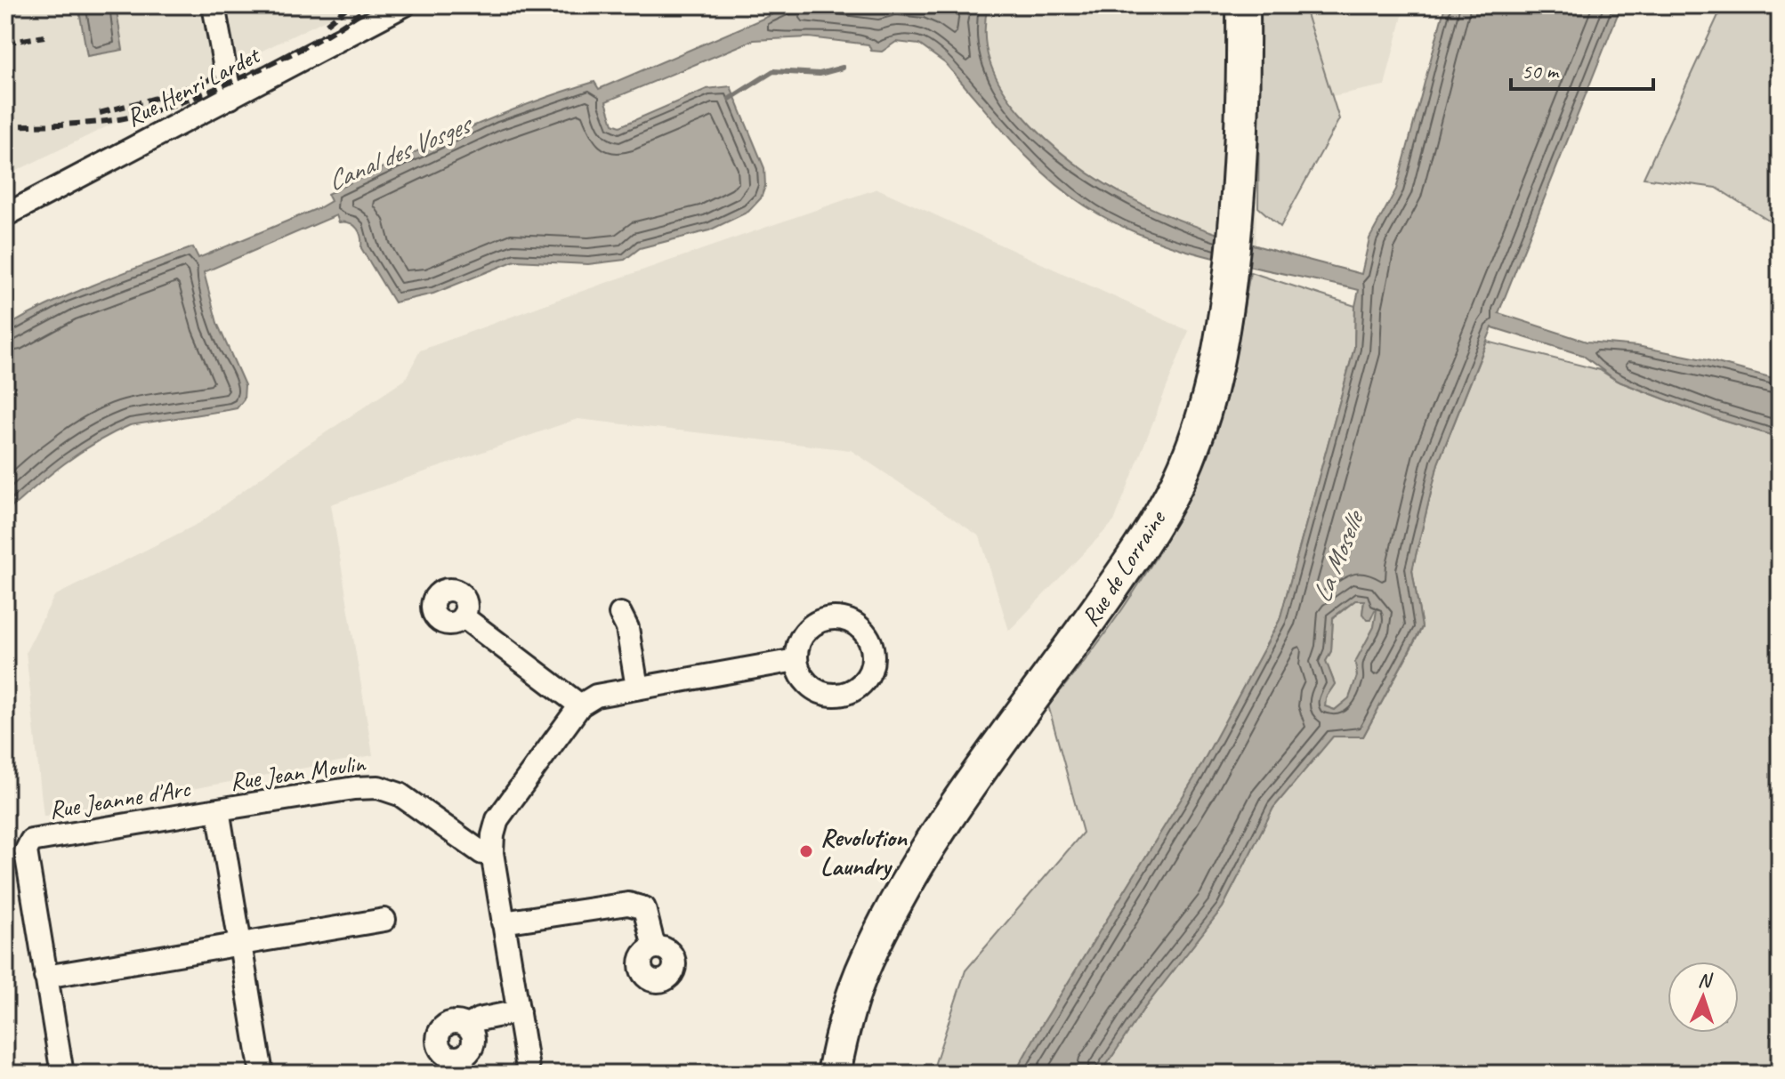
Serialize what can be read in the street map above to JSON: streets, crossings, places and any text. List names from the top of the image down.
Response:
{
  "streets": {
    "main road": ["Rue de Lorraine"],
    "street": ["Rue Henri Lardet", "Rue Jean Moulin", "Rue Jeanne d'Arc"]
  },
  "crossings": [
    ["Rue Jean Moulin", "Rue Jeanne d'Arc"]
  ],
  "water": ["Canal des Vosges", "La Moselle"],
  "places": ["Revolution Laundry"],
  "scale_bar": "50 m",
  "north": "top"
}
